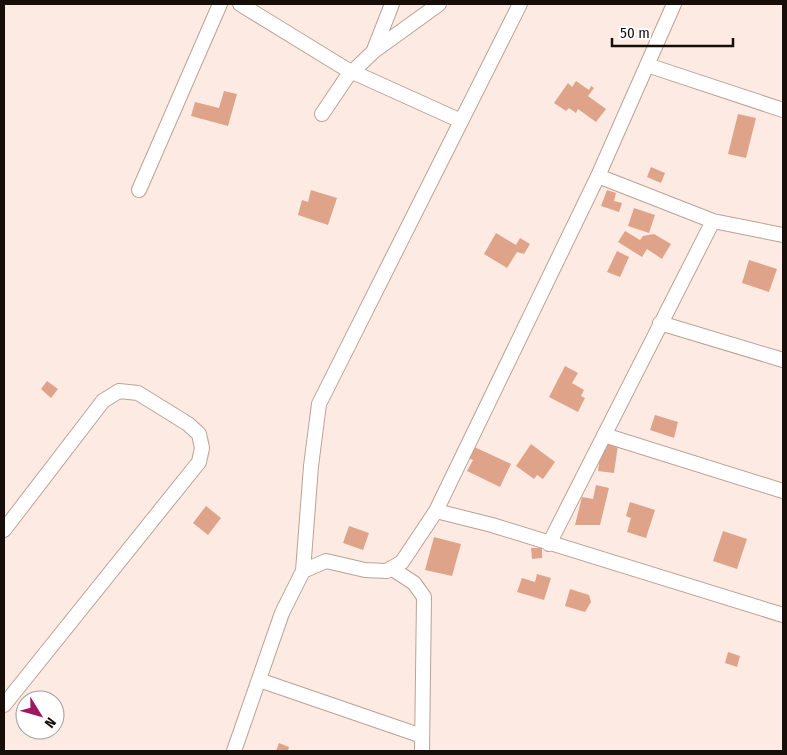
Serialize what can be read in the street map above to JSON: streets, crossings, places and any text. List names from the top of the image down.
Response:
{
  "scale_bar": "50 m",
  "north": "bottom right"
}
